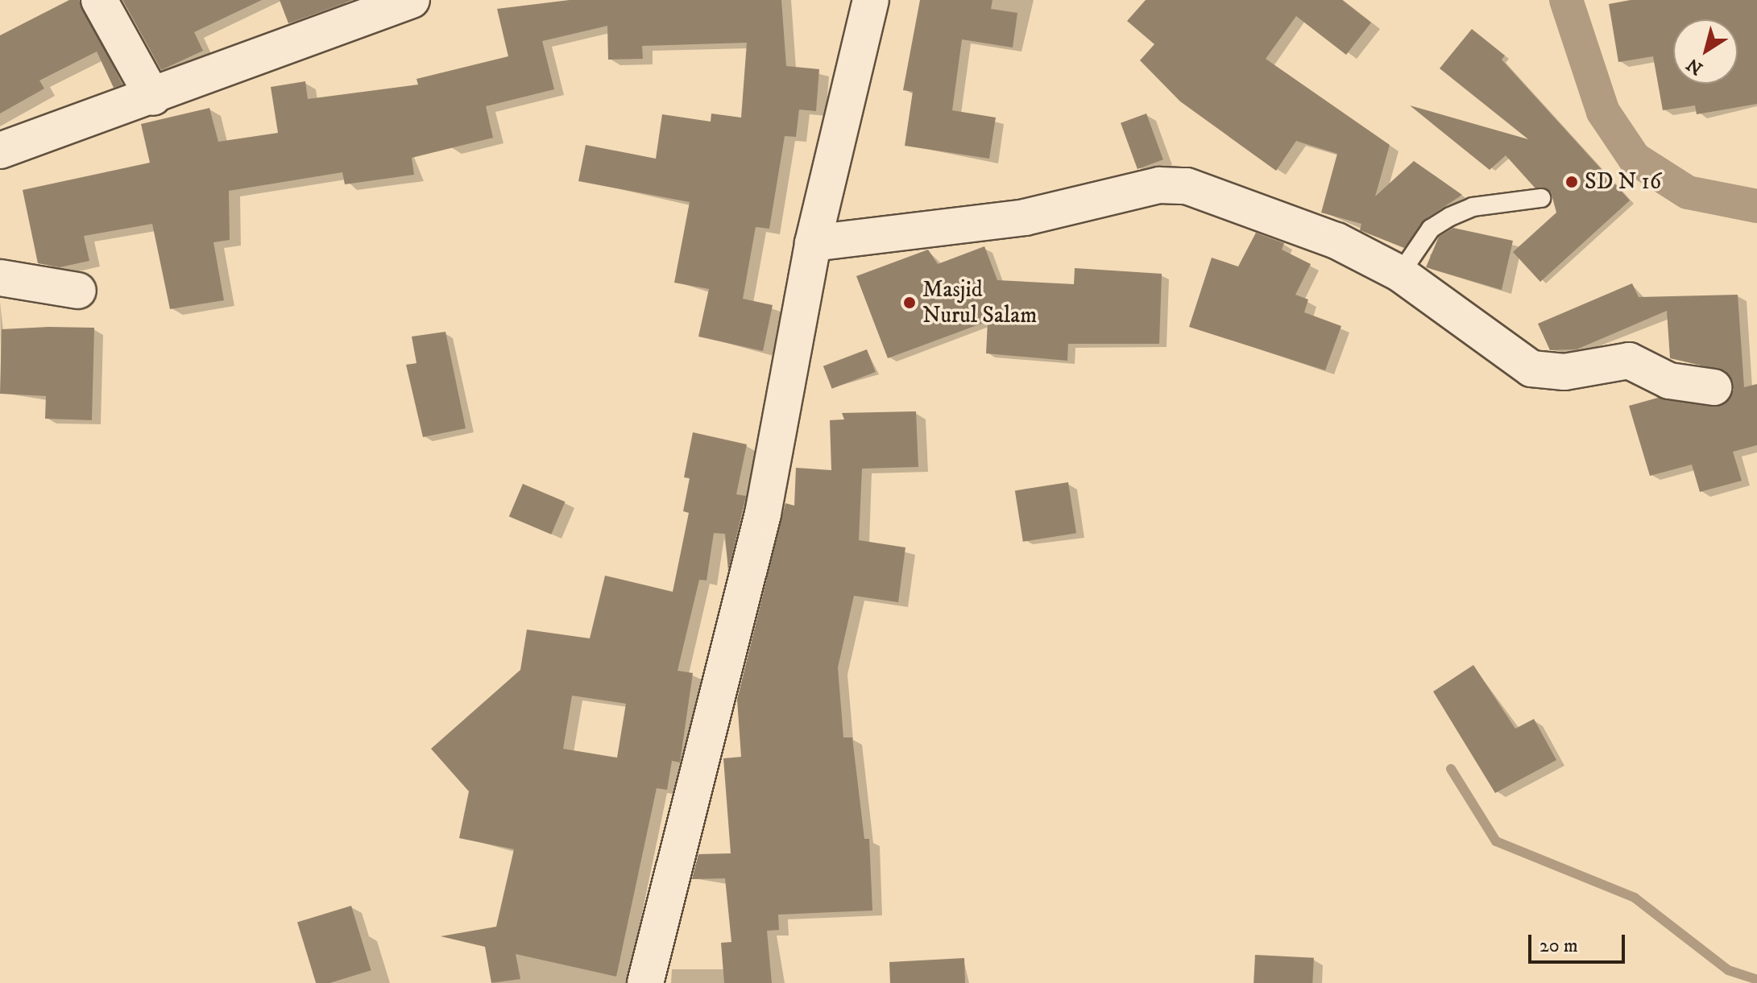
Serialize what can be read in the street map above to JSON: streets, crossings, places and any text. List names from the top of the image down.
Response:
{
  "places": ["SD N 16", "Masjid Nurul Salam"],
  "scale_bar": "20 m",
  "north": "bottom left"
}
